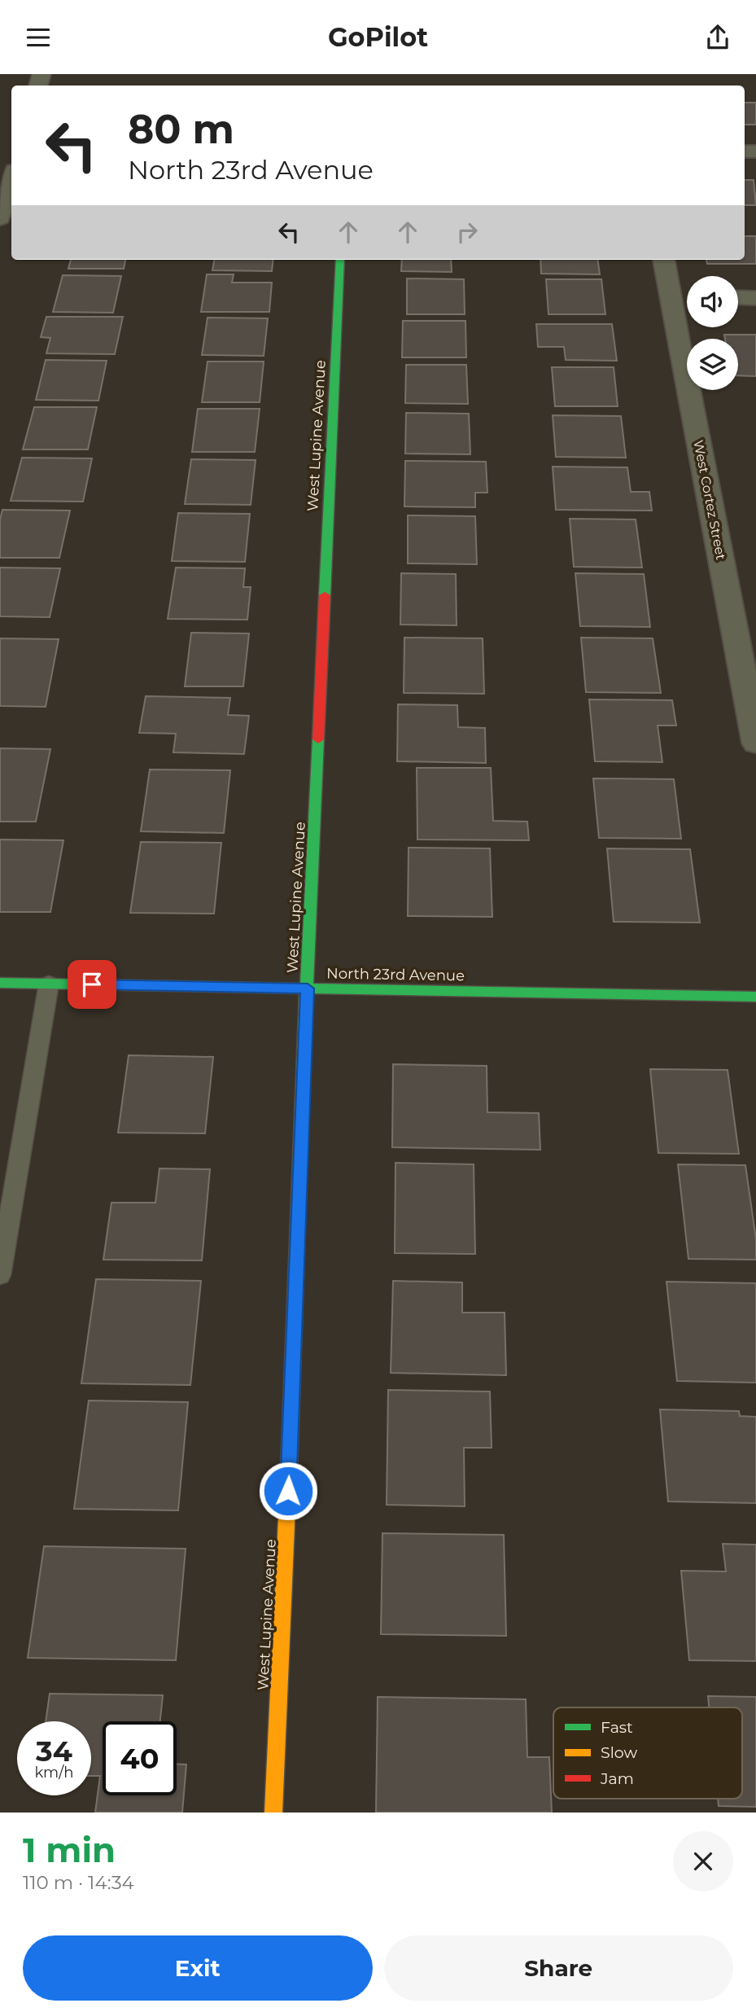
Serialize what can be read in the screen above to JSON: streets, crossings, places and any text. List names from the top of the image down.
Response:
{
  "streets": {
    "street": ["West Lupine Avenue", "West Cortez Street", "North 23rd Avenue"]
  },
  "crossings": [
    ["West Lupine Avenue", "North 23rd Avenue"]
  ],
  "legend": ["Fast", "Slow", "Jam"],
  "page": {
    "header": "GoPilot",
    "turn": ["80 m", "North 23rd Avenue"],
    "speed": "34 km/h",
    "limit": "40",
    "heading": ["1 min", "110 m · 14:34"],
    "buttons": ["Exit", "Share"]
  }
}
